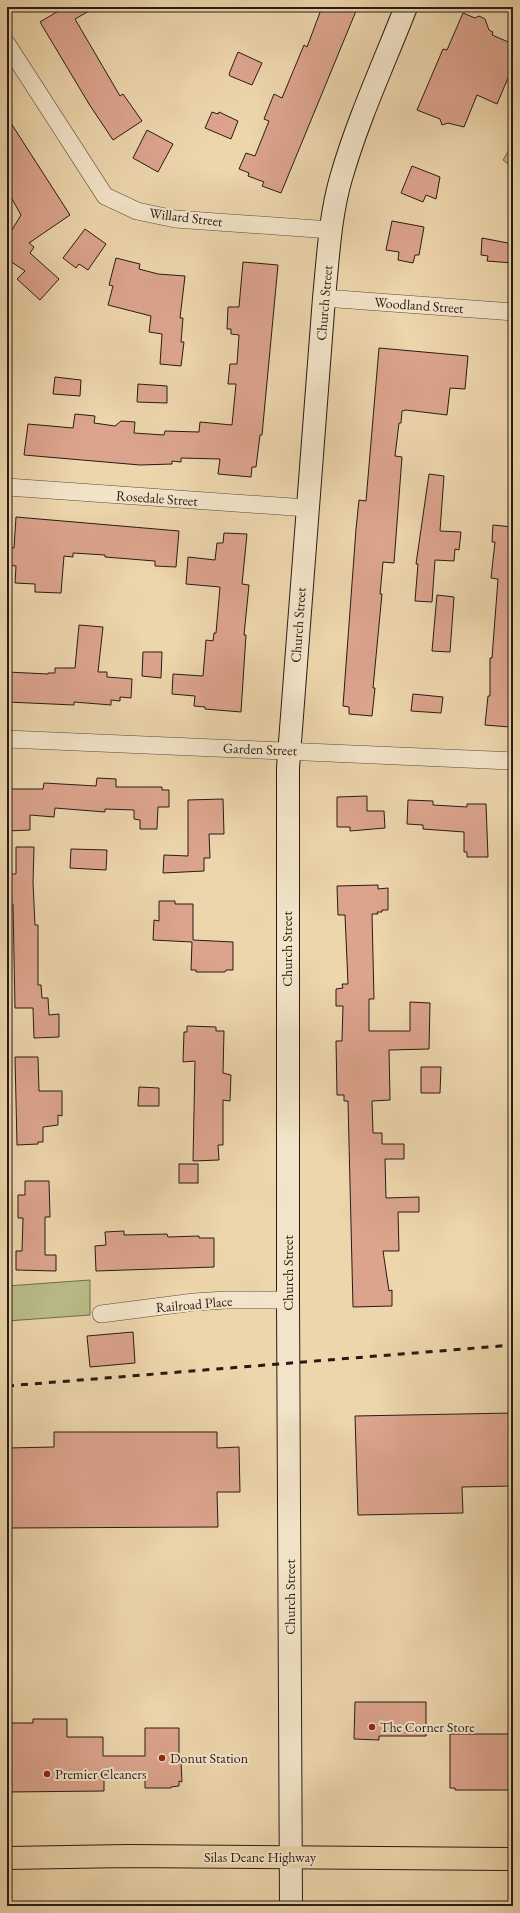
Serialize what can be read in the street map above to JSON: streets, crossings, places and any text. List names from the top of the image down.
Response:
{
  "streets": {
    "main road": ["Silas Deane Highway"],
    "street": [
      "Willard Street",
      "Church Street",
      "Woodland Street",
      "Rosedale Street",
      "Garden Street",
      "Railroad Place"
    ]
  },
  "crossings": [
    ["Willard Street", "Church Street"],
    ["Church Street", "Woodland Street"],
    ["Church Street", "Rosedale Street"],
    ["Church Street", "Garden Street"],
    ["Church Street", "Railroad Place"],
    ["Church Street", "Silas Deane Highway"]
  ],
  "places": ["The Corner Store", "Donut Station", "Premier Cleaners"]
}
